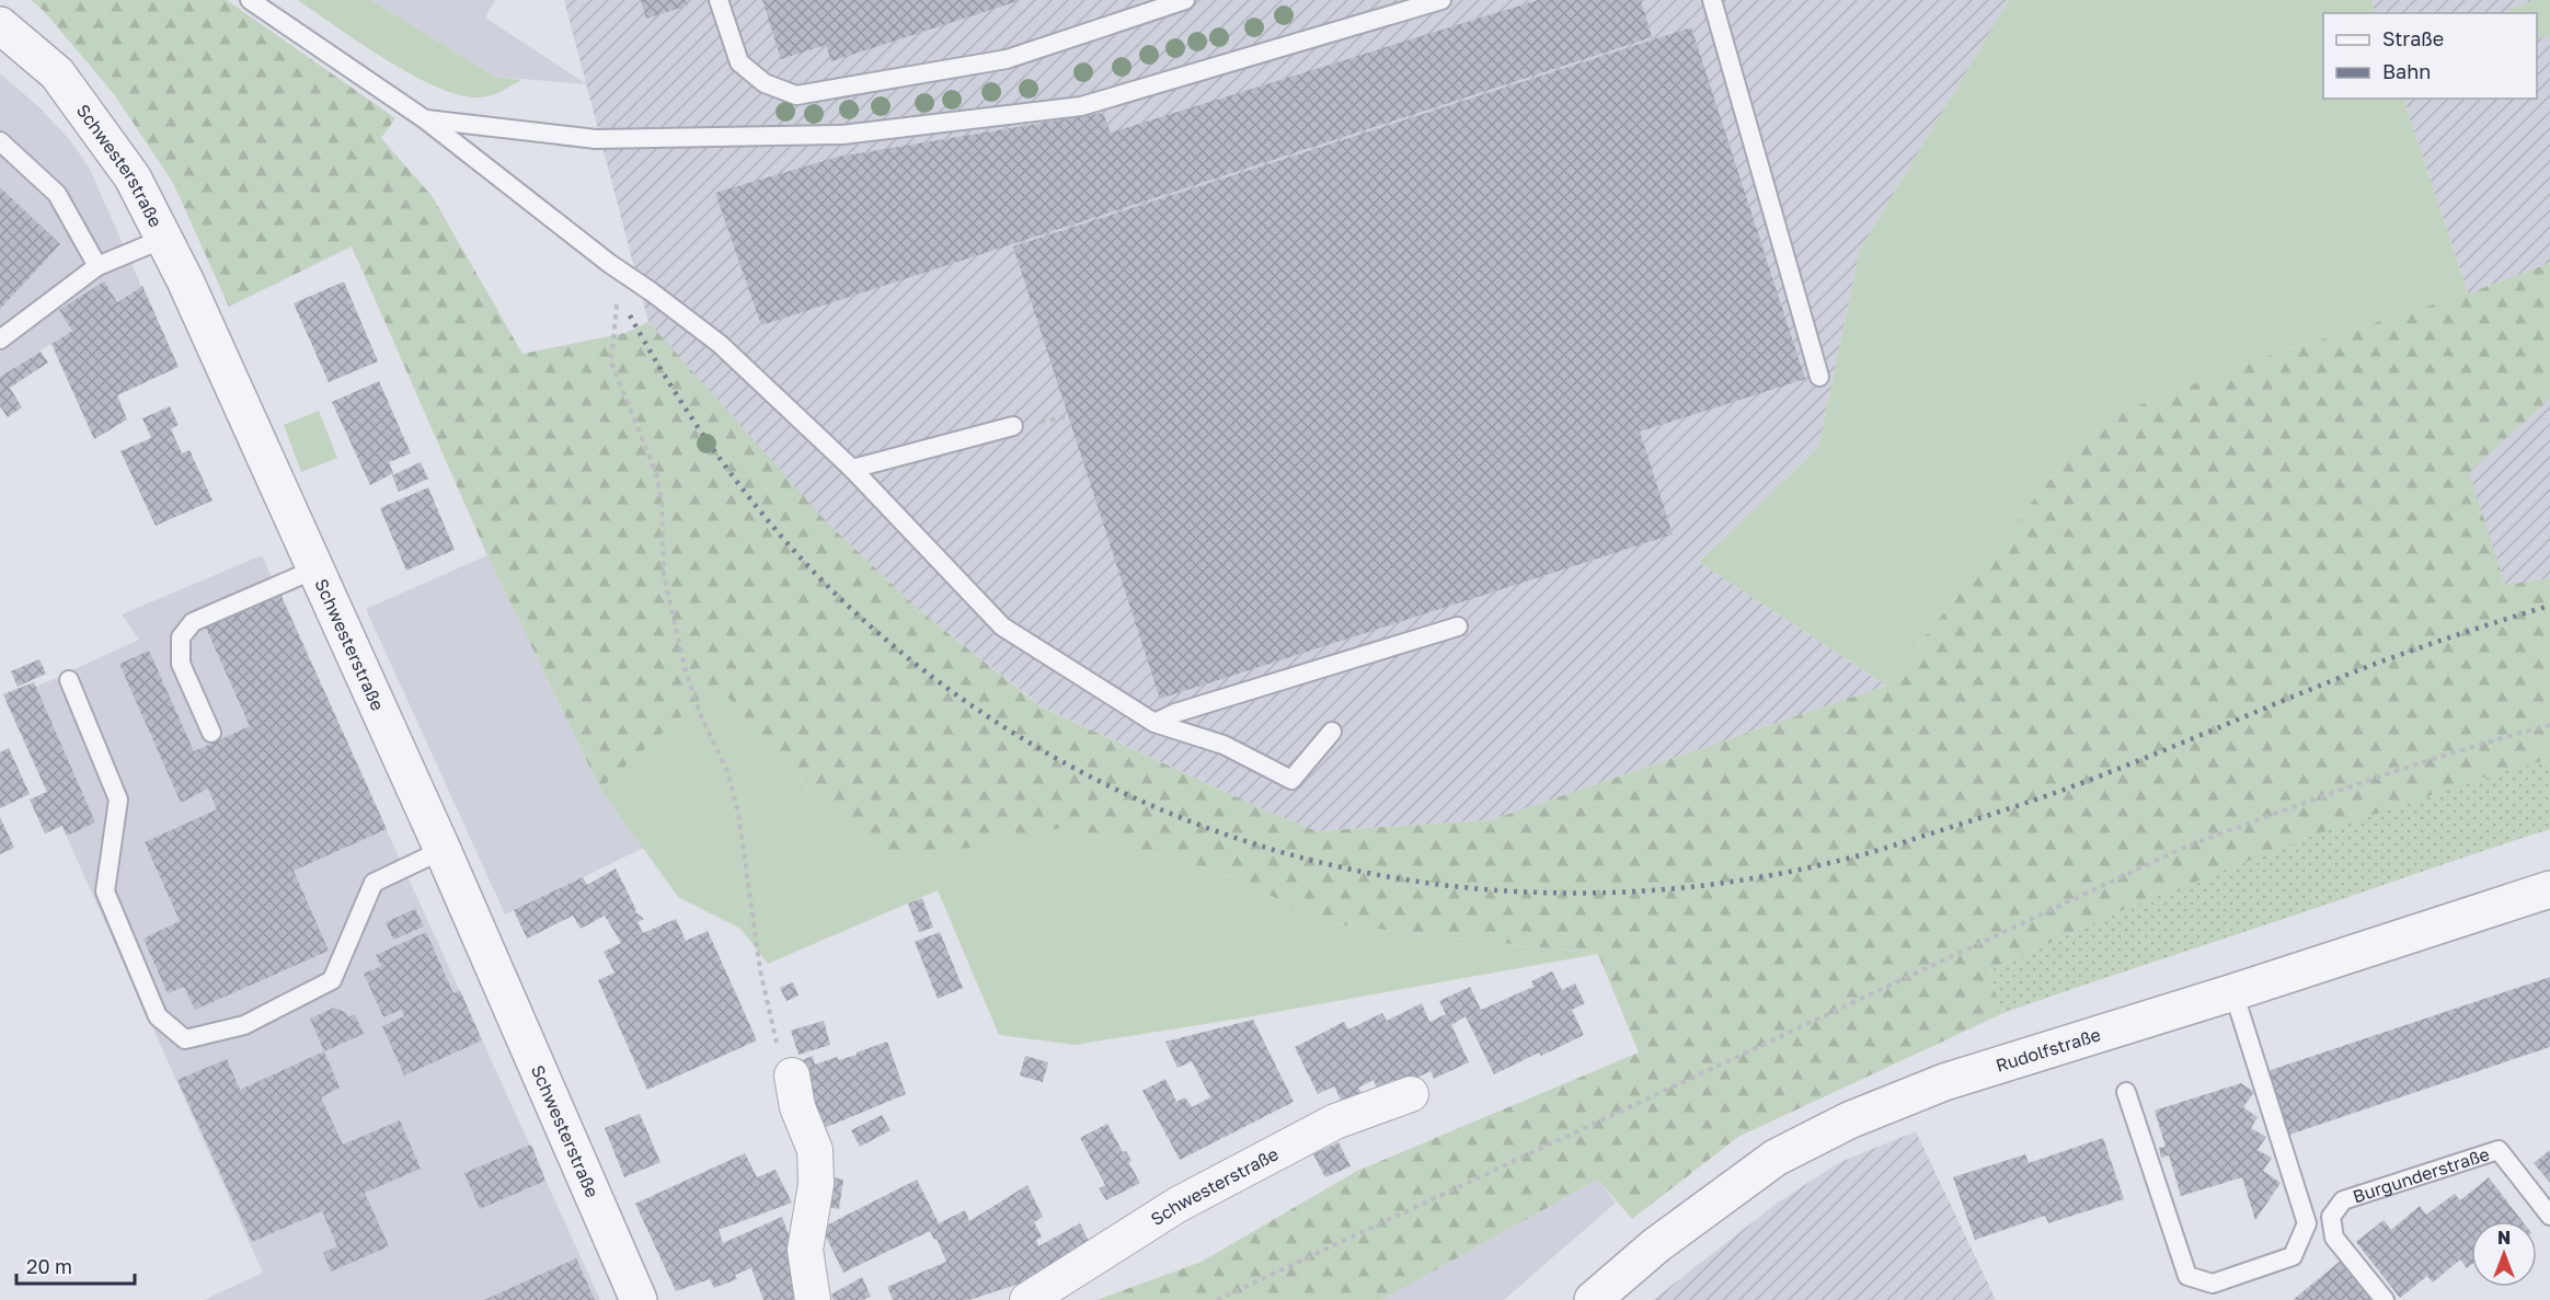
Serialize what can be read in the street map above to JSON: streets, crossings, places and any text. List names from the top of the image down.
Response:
{
  "streets": {
    "street": ["Schwesterstraße", "Rudolfstraße"],
    "lane": ["Burgunderstraße"]
  },
  "legend": ["Straße", "Bahn"],
  "scale_bar": "20 m",
  "north": "top"
}
